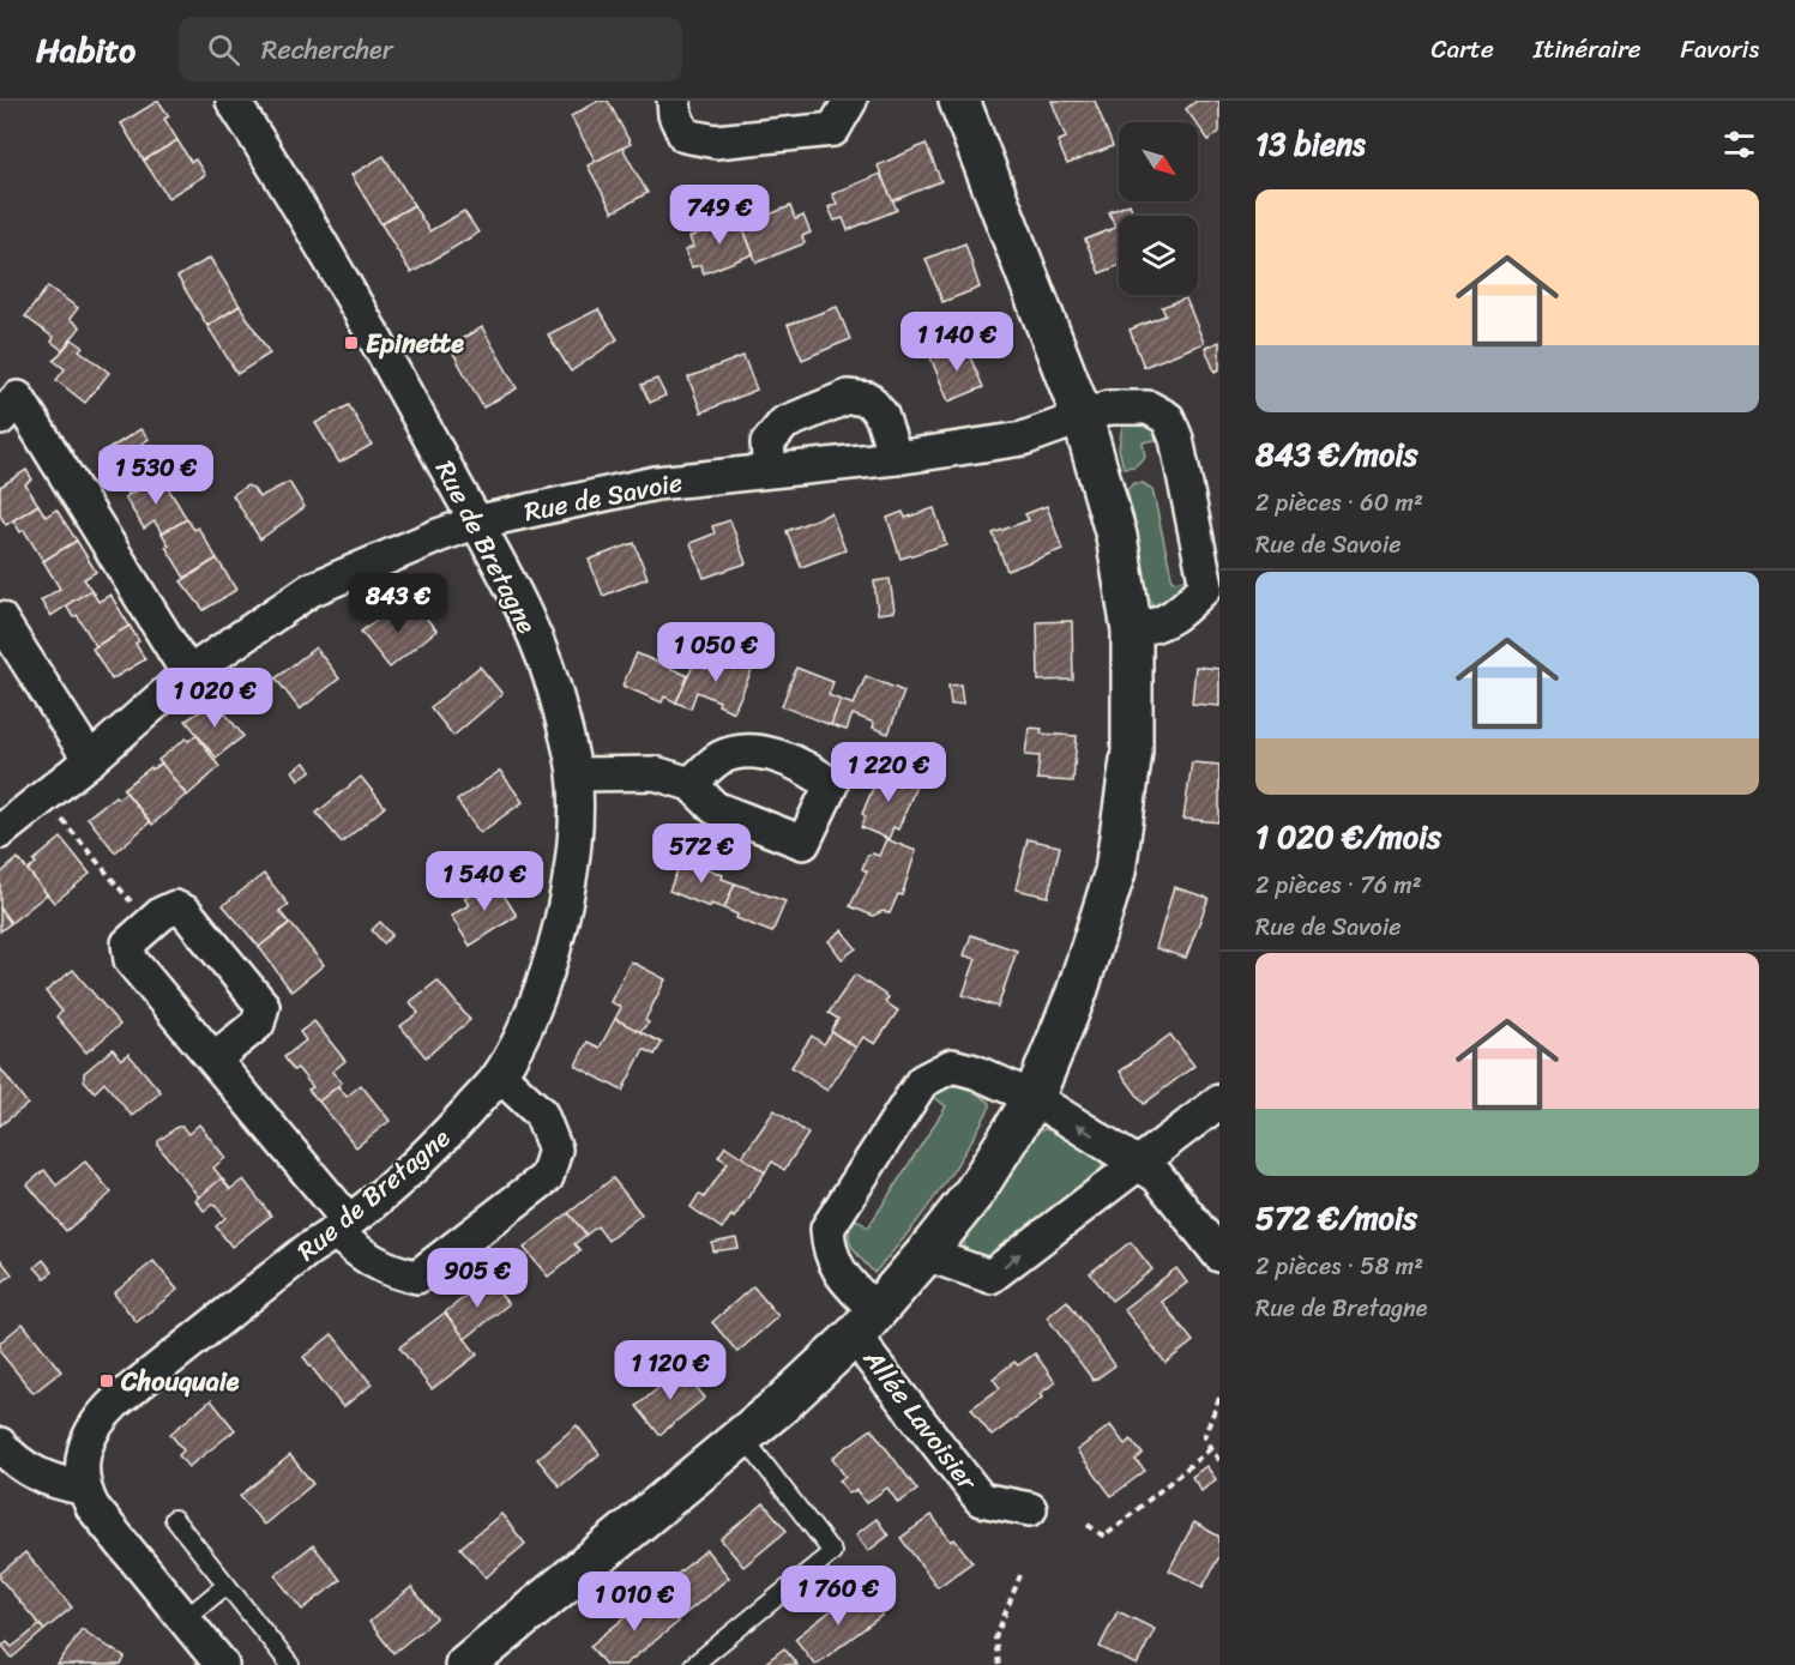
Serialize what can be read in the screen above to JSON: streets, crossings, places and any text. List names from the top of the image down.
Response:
{
  "streets": {
    "street": ["Rue de Savoie", "Rue de Bretagne", "Allée Lavoisier"]
  },
  "crossings": [
    ["Rue de Savoie", "Rue de Bretagne"]
  ],
  "places": {
    "transit": ["Epinette", "Chouquaie"]
  },
  "north": "bottom right",
  "page": {
    "header": "Habito",
    "search": "Rechercher",
    "nav": ["Carte", "Itinéraire", "Favoris"],
    "heading": "13 biens",
    "price": [
      "749 €",
      "1 140 €",
      "1 530 €",
      "843 €",
      "1 050 €",
      "1 020 €",
      "1 220 €",
      "572 €",
      "1 540 €",
      "905 €",
      "1 120 €",
      "1 760 €",
      "1 010 €"
    ],
    "list": [
      {
        "name": "843 €/mois",
        "note": "2 pièces · 60 m² · Rue de Savoie"
      },
      {
        "name": "1 020 €/mois",
        "note": "2 pièces · 76 m² · Rue de Savoie"
      },
      {
        "name": "572 €/mois",
        "note": "2 pièces · 58 m² · Rue de Bretagne"
      }
    ]
  }
}
